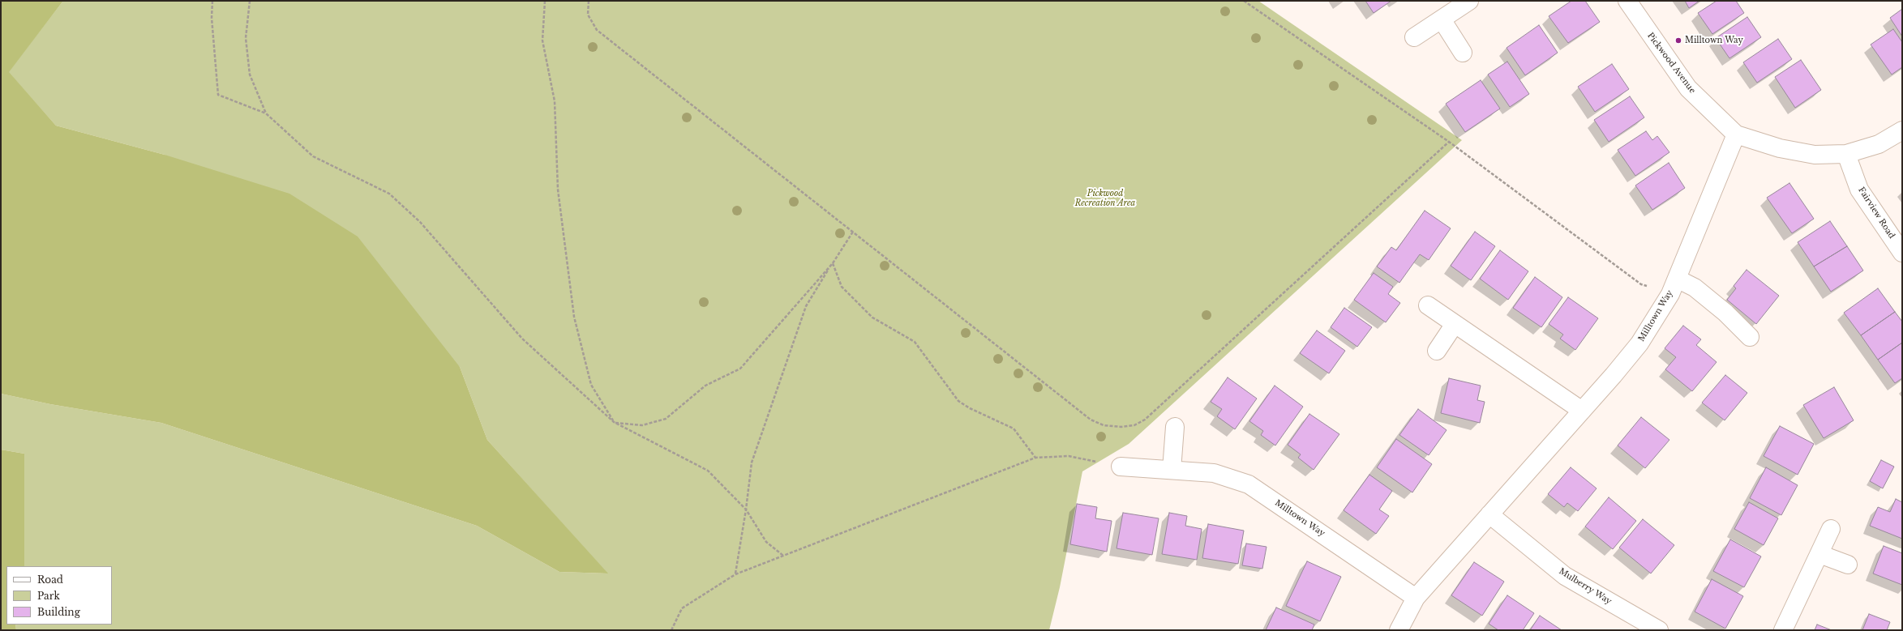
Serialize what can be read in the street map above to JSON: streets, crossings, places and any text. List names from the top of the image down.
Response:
{
  "streets": {
    "street": [
      "Pickwood Avenue",
      "Fairview Road",
      "Milltown Way",
      "Mulberry Way"
    ]
  },
  "crossings": [
    ["Pickwood Avenue", "Fairview Road"],
    ["Pickwood Avenue", "Milltown Way"],
    ["Milltown Way", "Mulberry Way"]
  ],
  "parks": ["Pickwood Recreation Area"],
  "places": ["Milltown Way"],
  "legend": ["Road", "Park", "Building"]
}
